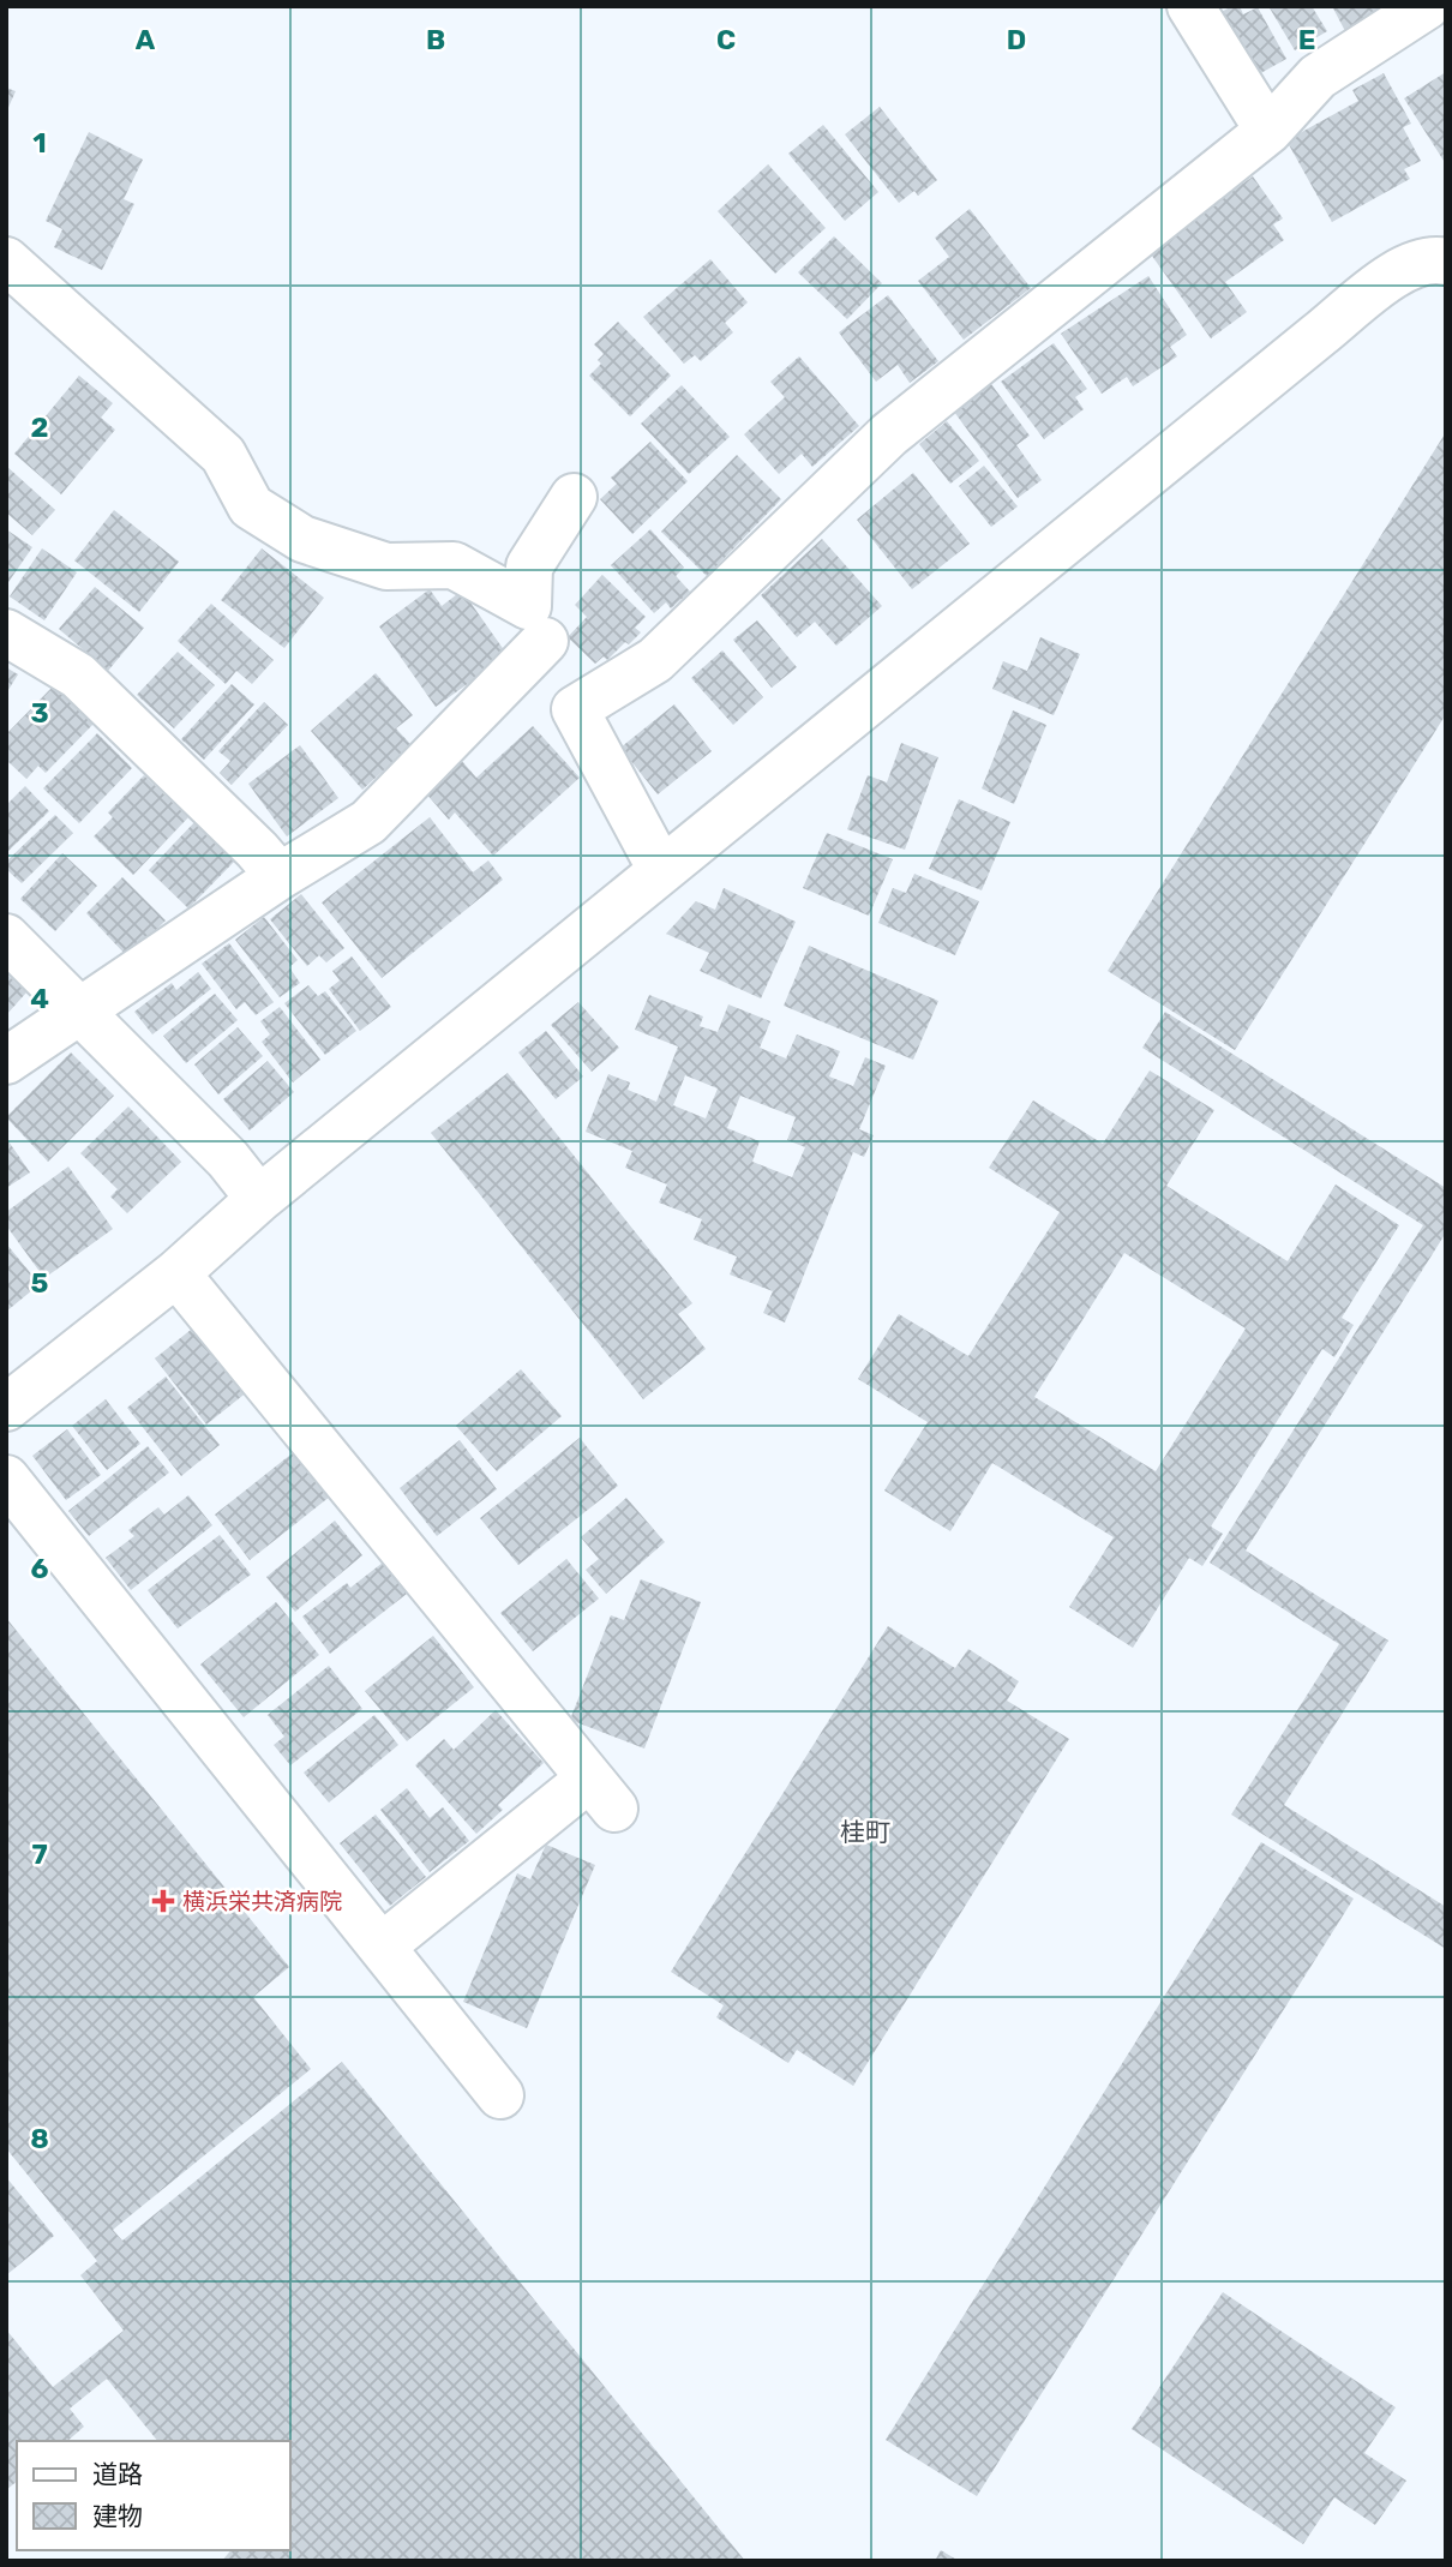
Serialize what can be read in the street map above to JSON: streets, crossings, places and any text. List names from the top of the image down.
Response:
{
  "districts": ["桂町"],
  "places": {
    "health": ["横浜栄共済病院"]
  },
  "legend": ["道路", "建物"],
  "grid": {
    "columns": [
      "A",
      "B",
      "C",
      "D",
      "E"
    ],
    "rows": [
      "1",
      "2",
      "3",
      "4",
      "5",
      "6",
      "7",
      "8"
    ]
  }
}
